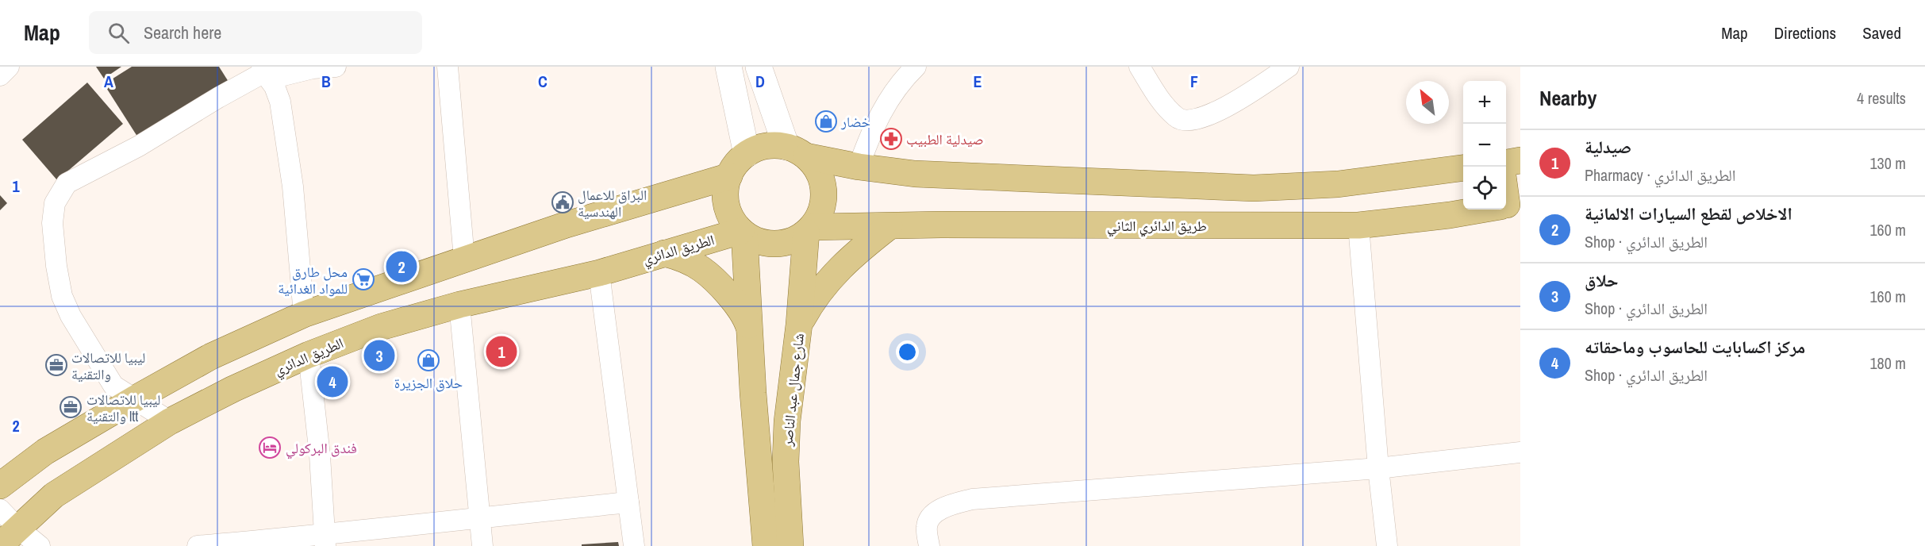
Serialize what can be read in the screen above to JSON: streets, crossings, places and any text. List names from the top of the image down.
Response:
{
  "streets": {
    "main road": ["طريق الدائري الثاني", "الطريق الدائري", "شارع جمال عبد الناصر"]
  },
  "crossings": [
    ["طريق الدائري الثاني", "الطريق الدائري"],
    ["طريق الدائري الثاني", "شارع جمال عبد الناصر"],
    ["الطريق الدائري", "شارع جمال عبد الناصر"]
  ],
  "places": {
    "shop": ["خضار", "حلاق الجزيرة"],
    "pharmacy": ["صيدلية الطبيب"],
    "public building": ["البراق للاعمال الهندسية"],
    "supermarket": ["محل طارق للمواد الغدائية"],
    "office": ["ليبيا للاتصالات والتقنية", "ليبيا للاتصالات والتقنية ltt"],
    "hotel": ["فندق البركولي"]
  },
  "north": "top left",
  "page": {
    "header": "Map",
    "search": "Search here",
    "nav": ["Map", "Directions", "Saved"],
    "heading": ["Nearby", "4 results"],
    "map_buttons": ["+", "−"],
    "list": [
      {
        "mark": "1",
        "name": "صيدلية",
        "note": "Pharmacy · الطريق الدائري",
        "value": "130 m"
      },
      {
        "mark": "2",
        "name": "الاخلاص لقطع السيارات الالمانية",
        "note": "Shop · الطريق الدائري",
        "value": "160 m"
      },
      {
        "mark": "3",
        "name": "حلاق",
        "note": "Shop · الطريق الدائري",
        "value": "160 m"
      },
      {
        "mark": "4",
        "name": "مركز اكسابايت للحاسوب وماحقاته",
        "note": "Shop · الطريق الدائري",
        "value": "180 m"
      }
    ],
    "pins": [
      "2",
      "1",
      "3",
      "4"
    ]
  },
  "grid": {
    "columns": [
      "A",
      "B",
      "C",
      "D",
      "E",
      "F"
    ],
    "rows": ["1", "2"]
  }
}
